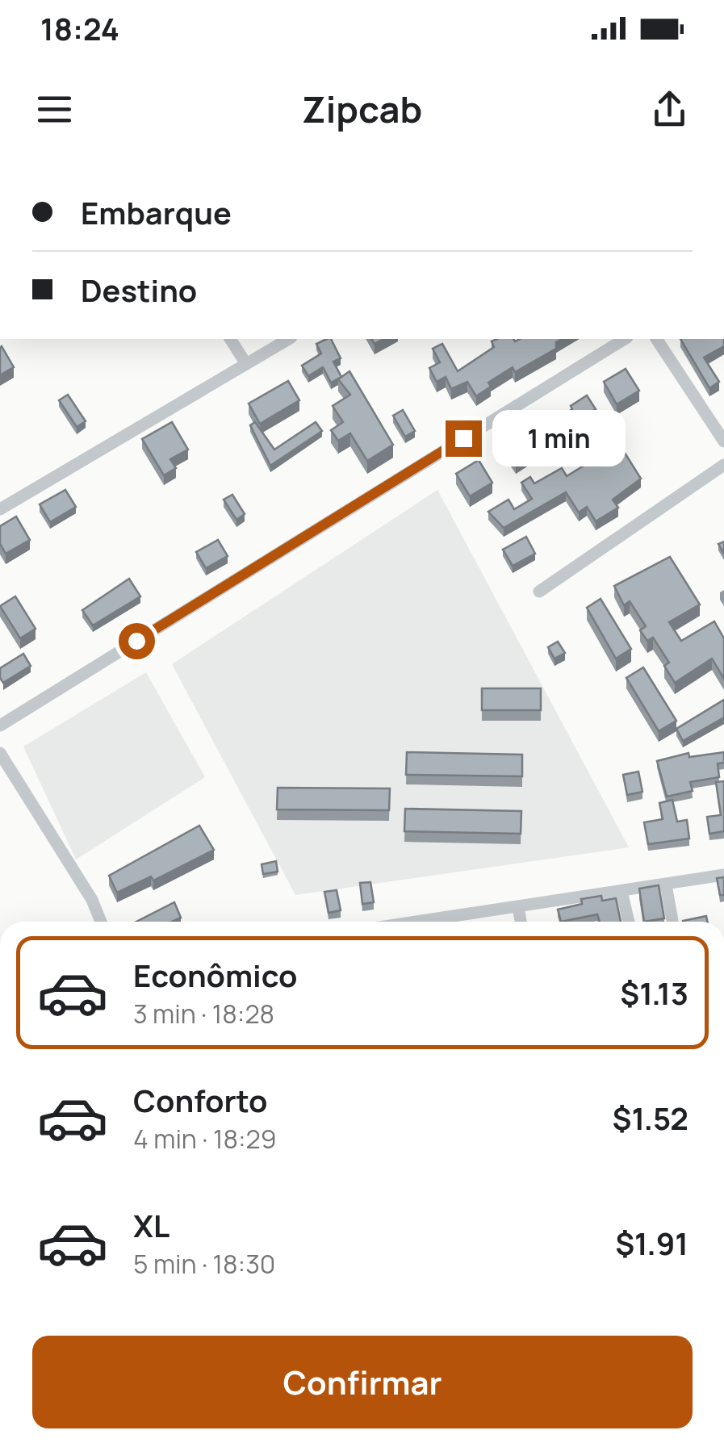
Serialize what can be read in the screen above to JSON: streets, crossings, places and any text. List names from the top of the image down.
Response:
{
  "page": {
    "status": "18:24",
    "header": "Zipcab",
    "banner": ["Embarque", "Destino"],
    "bubble": "1 min",
    "list": [
      {
        "name": "Econômico",
        "note": "3 min · 18:28",
        "value": "$1.13"
      },
      {
        "name": "Conforto",
        "note": "4 min · 18:29",
        "value": "$1.52"
      },
      {
        "name": "XL",
        "note": "5 min · 18:30",
        "value": "$1.91"
      }
    ],
    "buttons": "Confirmar"
  }
}
